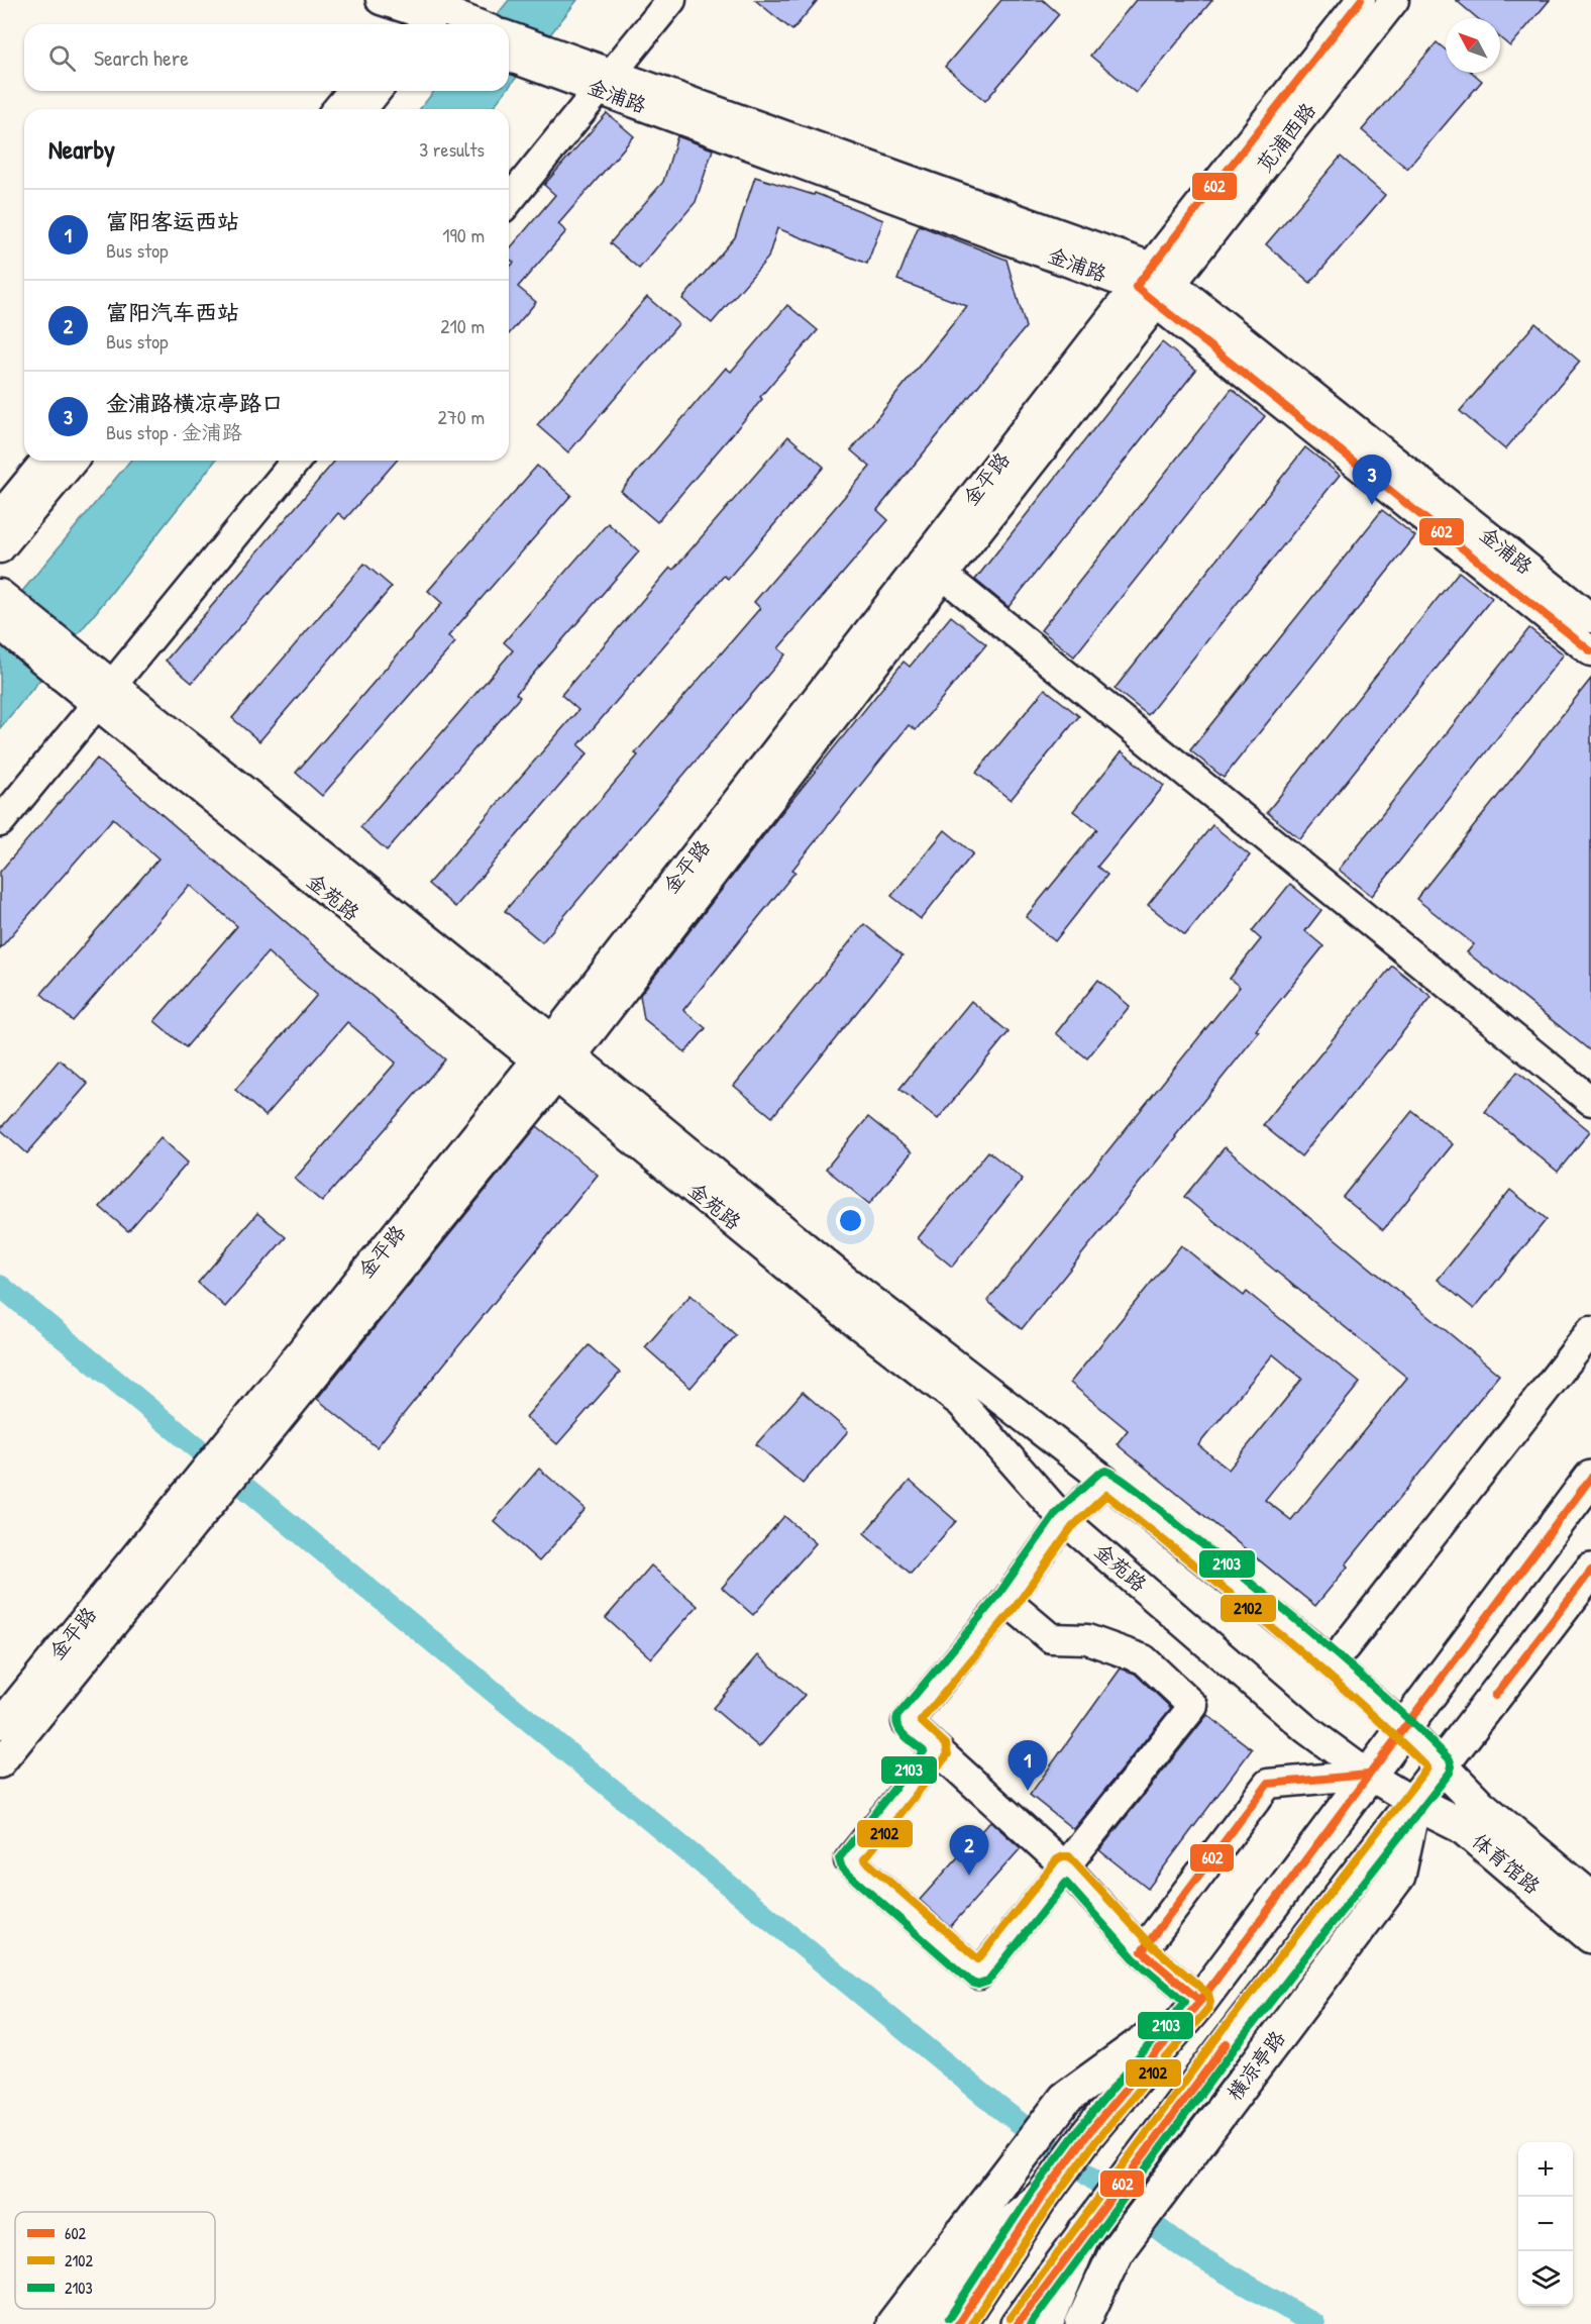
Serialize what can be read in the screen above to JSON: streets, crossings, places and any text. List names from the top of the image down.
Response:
{
  "streets": {
    "main road": ["体育馆路", "横凉亭路"],
    "street": [
      "金浦路",
      "苋浦西路",
      "金平路",
      "金苑路"
    ]
  },
  "crossings": [
    ["金浦路", "苋浦西路"],
    ["金浦路", "金平路"],
    ["苋浦西路", "金平路"],
    ["金平路", "金苑路"],
    ["金苑路", "体育馆路"],
    ["金苑路", "横凉亭路"],
    ["体育馆路", "横凉亭路"]
  ],
  "lines": ["transit line 602", "transit line 2103", "transit line 2102"],
  "legend": ["602", "2102", "2103"],
  "north": "top left",
  "page": {
    "search": "Search here",
    "heading": ["Nearby", "3 results"],
    "list": [
      {
        "mark": "1",
        "name": "富阳客运西站",
        "note": "Bus stop",
        "value": "190 m"
      },
      {
        "mark": "2",
        "name": "富阳汽车西站",
        "note": "Bus stop",
        "value": "210 m"
      },
      {
        "mark": "3",
        "name": "金浦路横凉亭路口",
        "note": "Bus stop · 金浦路",
        "value": "270 m"
      }
    ],
    "pins": ["3", "1", "2"],
    "map_buttons": ["+", "−"]
  }
}
